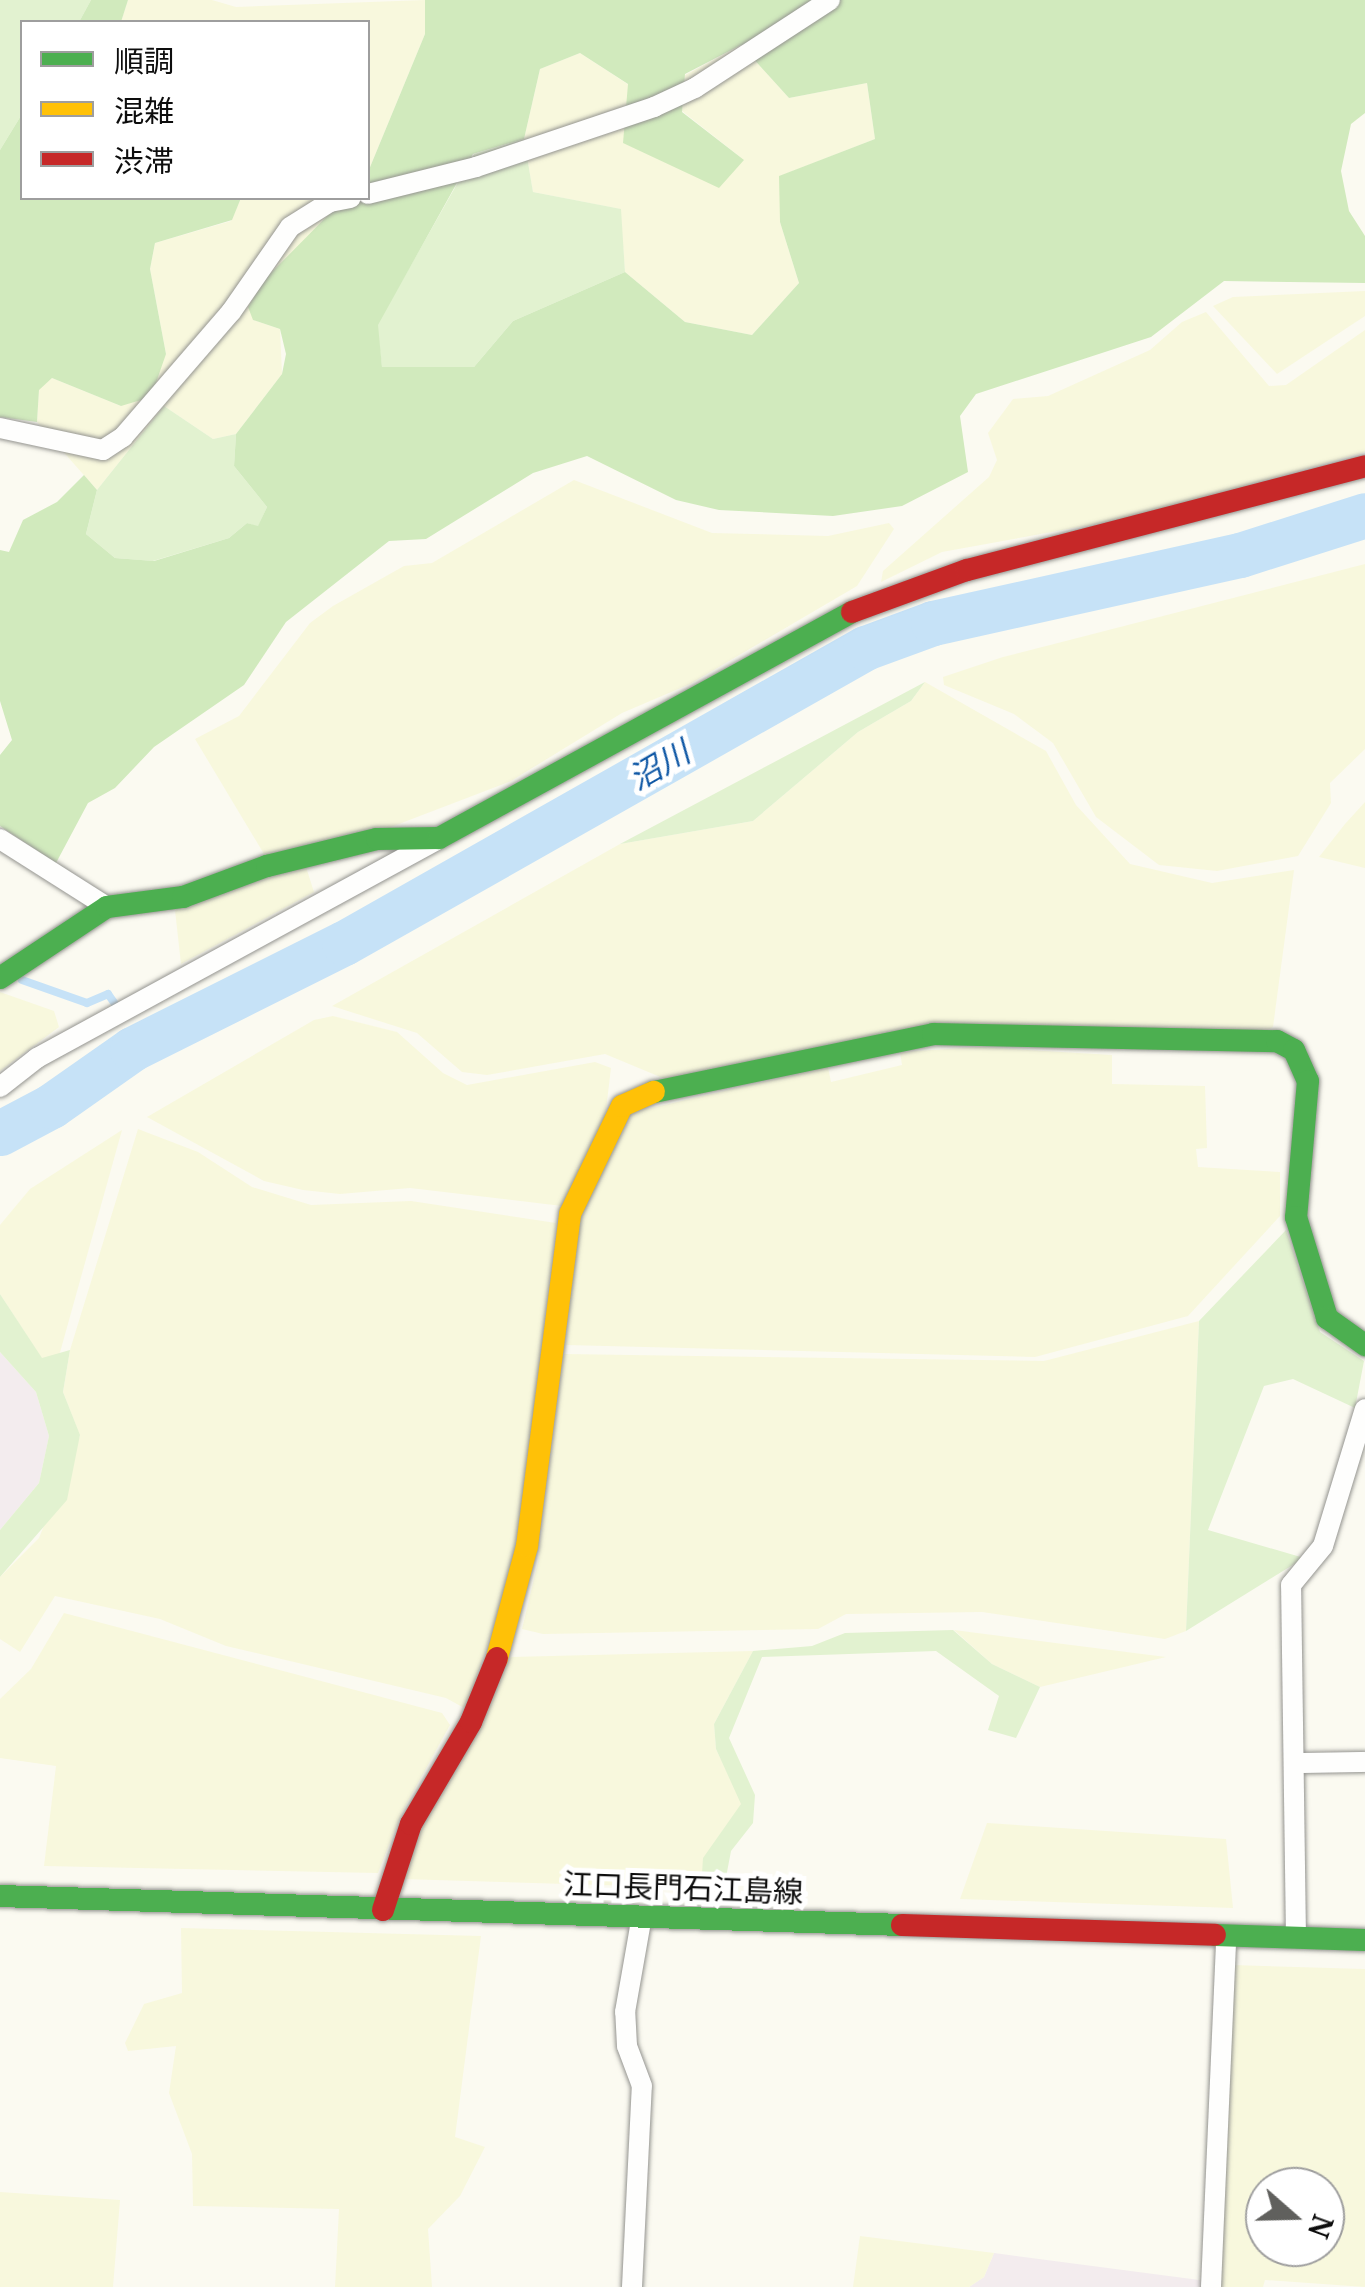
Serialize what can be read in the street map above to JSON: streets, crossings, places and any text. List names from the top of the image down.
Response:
{
  "streets": {
    "street": ["江口長門石江島線"]
  },
  "water": ["沼川"],
  "legend": ["順調", "混雑", "渋滞"],
  "north": "right"
}
